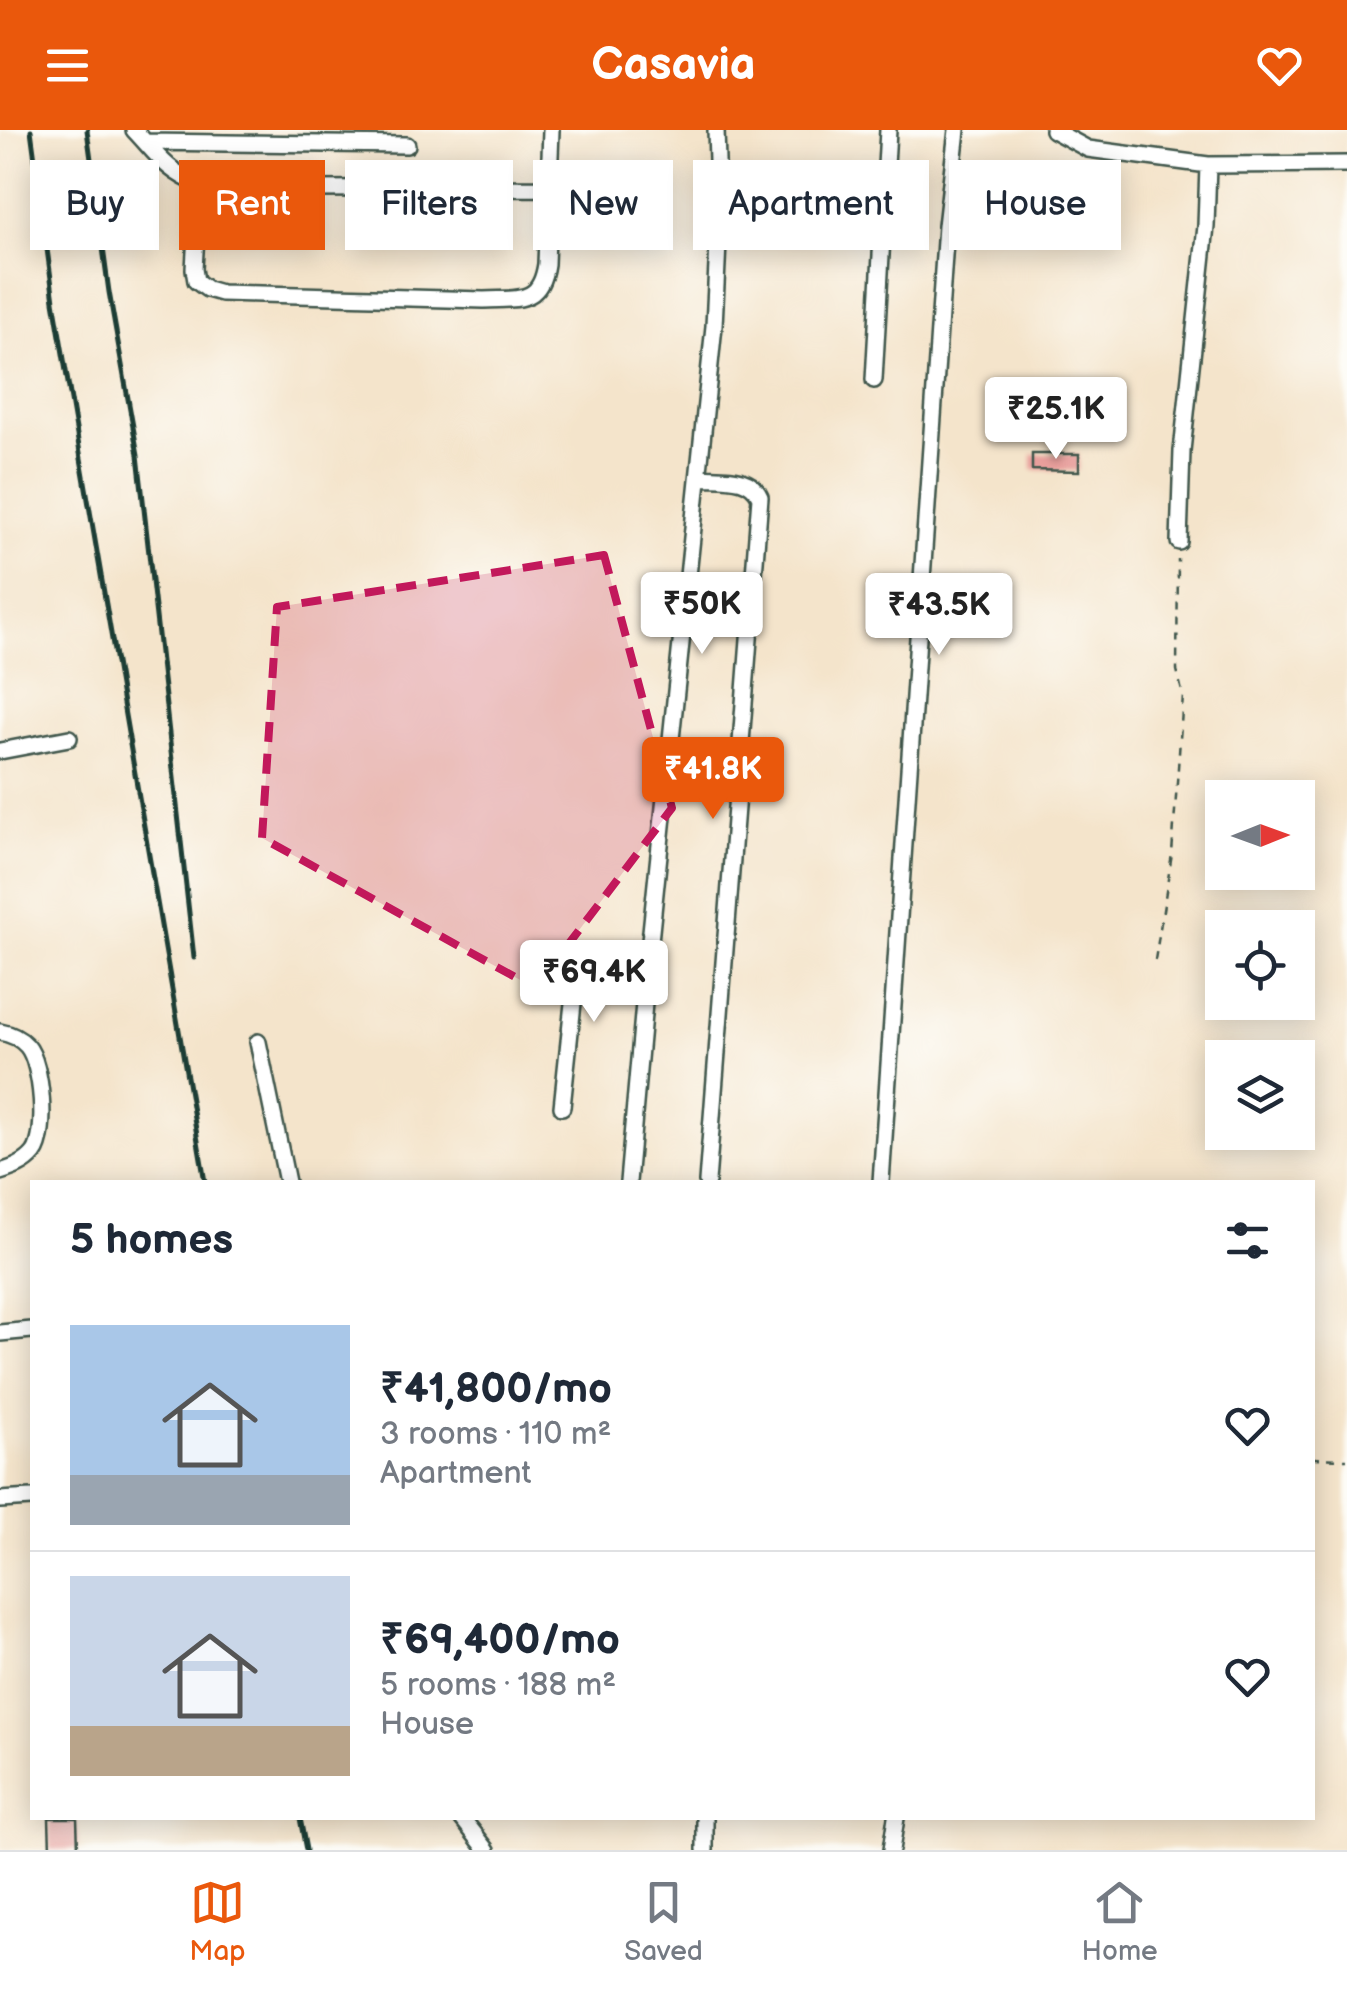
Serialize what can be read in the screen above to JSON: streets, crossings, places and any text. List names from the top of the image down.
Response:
{
  "north": "right",
  "page": {
    "header": "Casavia",
    "chip": [
      "Buy",
      "Rent",
      "Filters",
      "New",
      "Apartment",
      "House"
    ],
    "price": [
      "₹25.1K",
      "₹50K",
      "₹43.5K",
      "₹41.8K",
      "₹69.4K"
    ],
    "heading": "5 homes",
    "list": [
      {
        "name": "₹41,800/mo",
        "note": "3 rooms · 110 m² · Apartment"
      },
      {
        "name": "₹69,400/mo",
        "note": "5 rooms · 188 m² · House"
      }
    ],
    "tabs": ["Map", "Saved", "Home"]
  }
}
